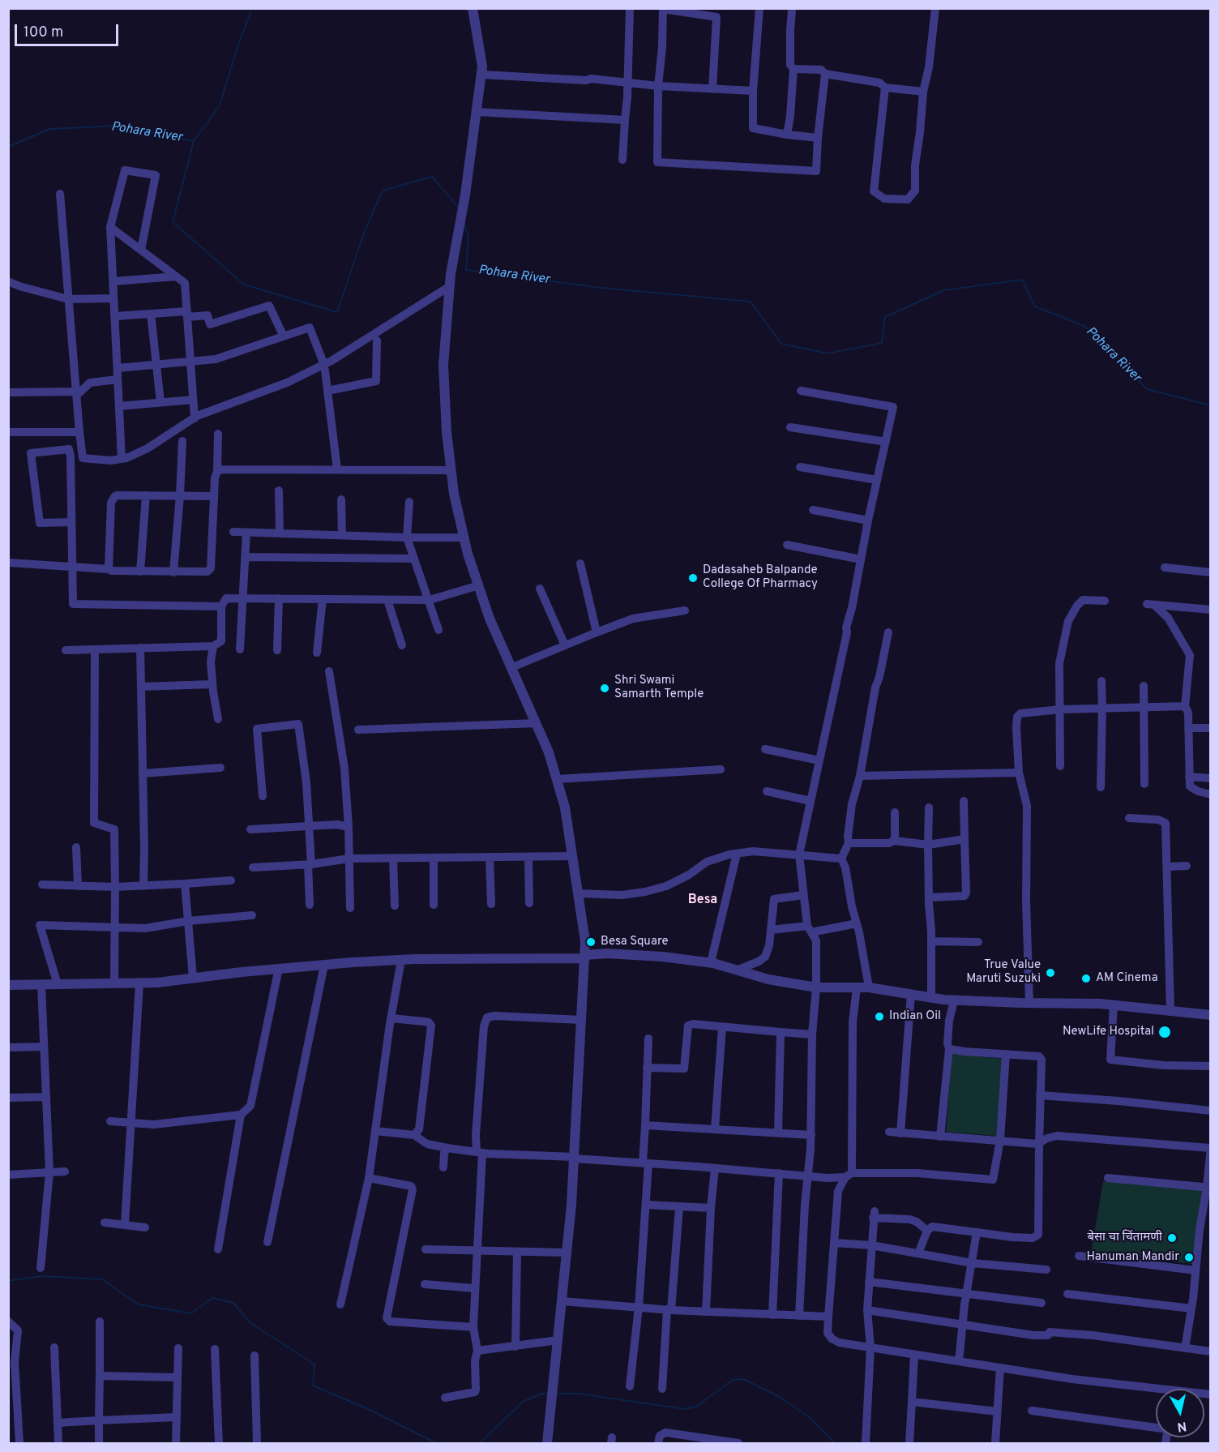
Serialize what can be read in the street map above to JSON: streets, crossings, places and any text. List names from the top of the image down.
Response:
{
  "districts": ["Besa"],
  "water": ["Pohara River"],
  "places": [
    "Dadasaheb Balpande College Of Pharmacy",
    "Shri Swami Samarth Temple",
    "Besa Square",
    "True Value Maruti Suzuki",
    "AM Cinema",
    "Indian Oil",
    "NewLife Hospital",
    "बेसा चा चिंतामणी",
    "Hanuman Mandir"
  ],
  "scale_bar": "100 m",
  "north": "bottom"
}
